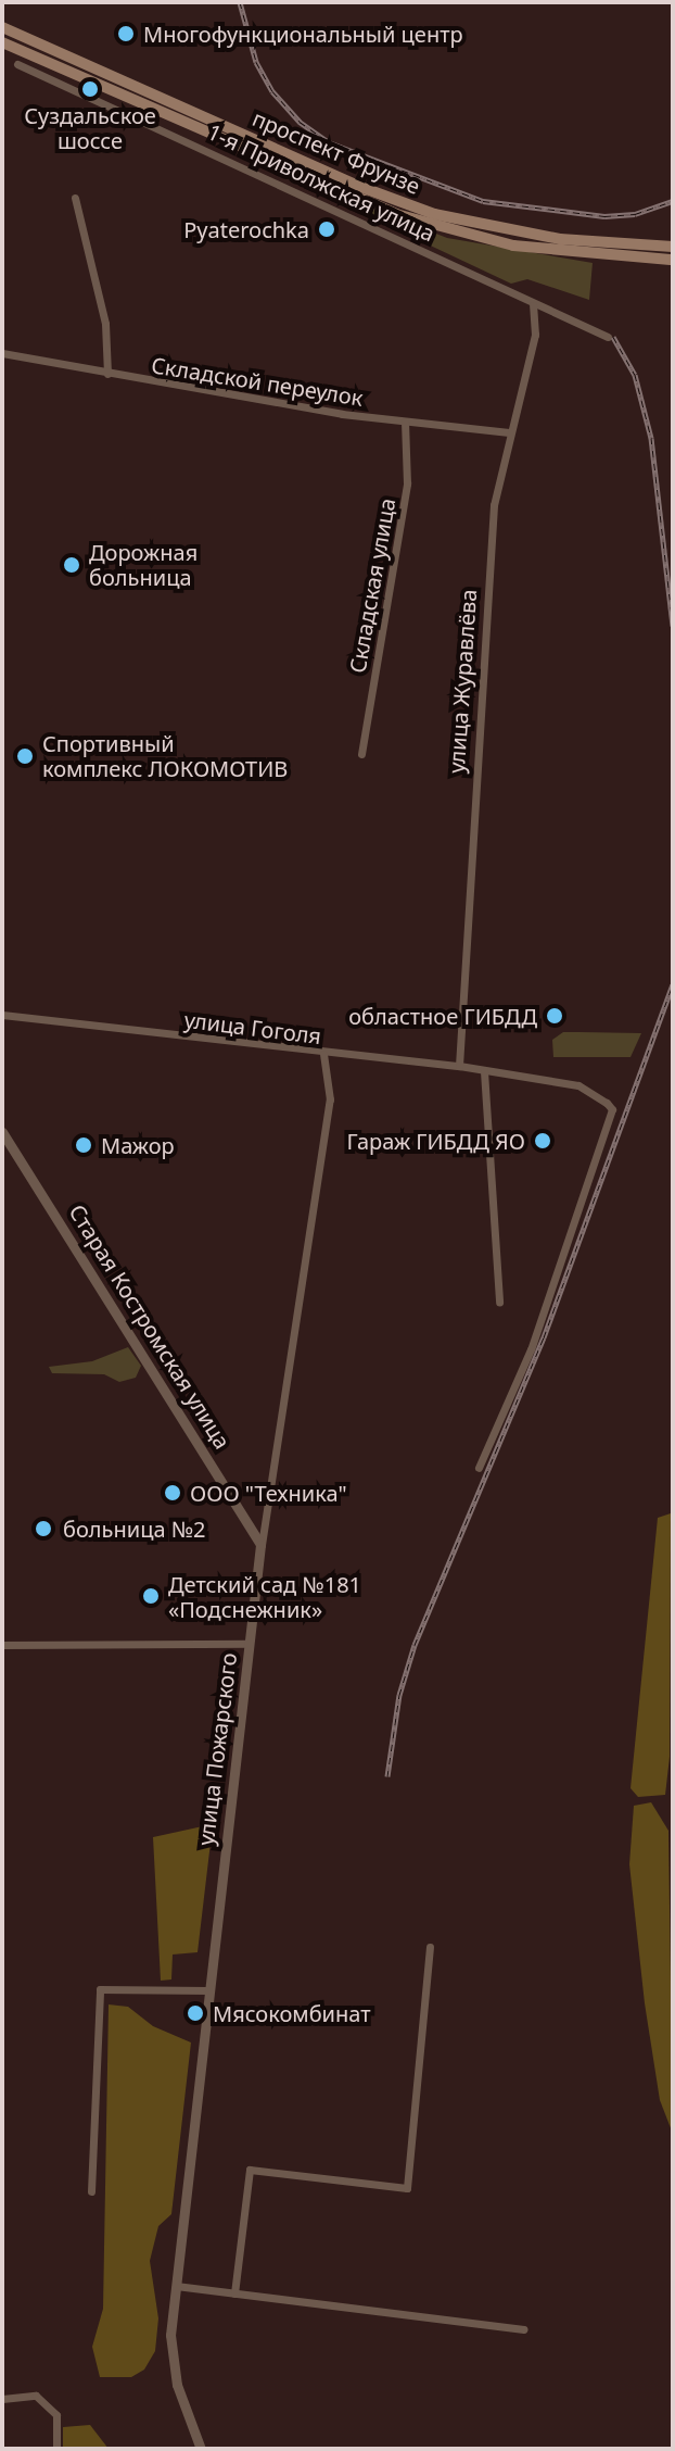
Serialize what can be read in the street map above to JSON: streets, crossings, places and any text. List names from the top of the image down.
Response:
{
  "streets": {
    "main road": ["проспект Фрунзе"],
    "street": [
      "1-я Приволжская улица",
      "Складской переулок",
      "Складская улица",
      "улица Журавлёва",
      "улица Гоголя",
      "Старая Костромская улица",
      "улица Пожарского"
    ]
  },
  "crossings": [
    ["1-я Приволжская улица", "улица Журавлёва"],
    ["Складской переулок", "Складская улица"],
    ["Складской переулок", "улица Журавлёва"],
    ["улица Журавлёва", "улица Гоголя"],
    ["улица Гоголя", "улица Пожарского"],
    ["Старая Костромская улица", "улица Пожарского"]
  ],
  "places": [
    "Многофункциональный центр",
    "Суздальское шоссе",
    "Pyaterochka",
    "Дорожная больница",
    "Спортивный комплекс ЛОКОМОТИВ",
    "областное ГИБДД",
    "Гараж ГИБДД ЯО",
    "Мажор",
    "ООО \"Техника\"",
    "больница №2",
    "Детский сад №181 «Подснежник»",
    "Мясокомбинат"
  ]
}
